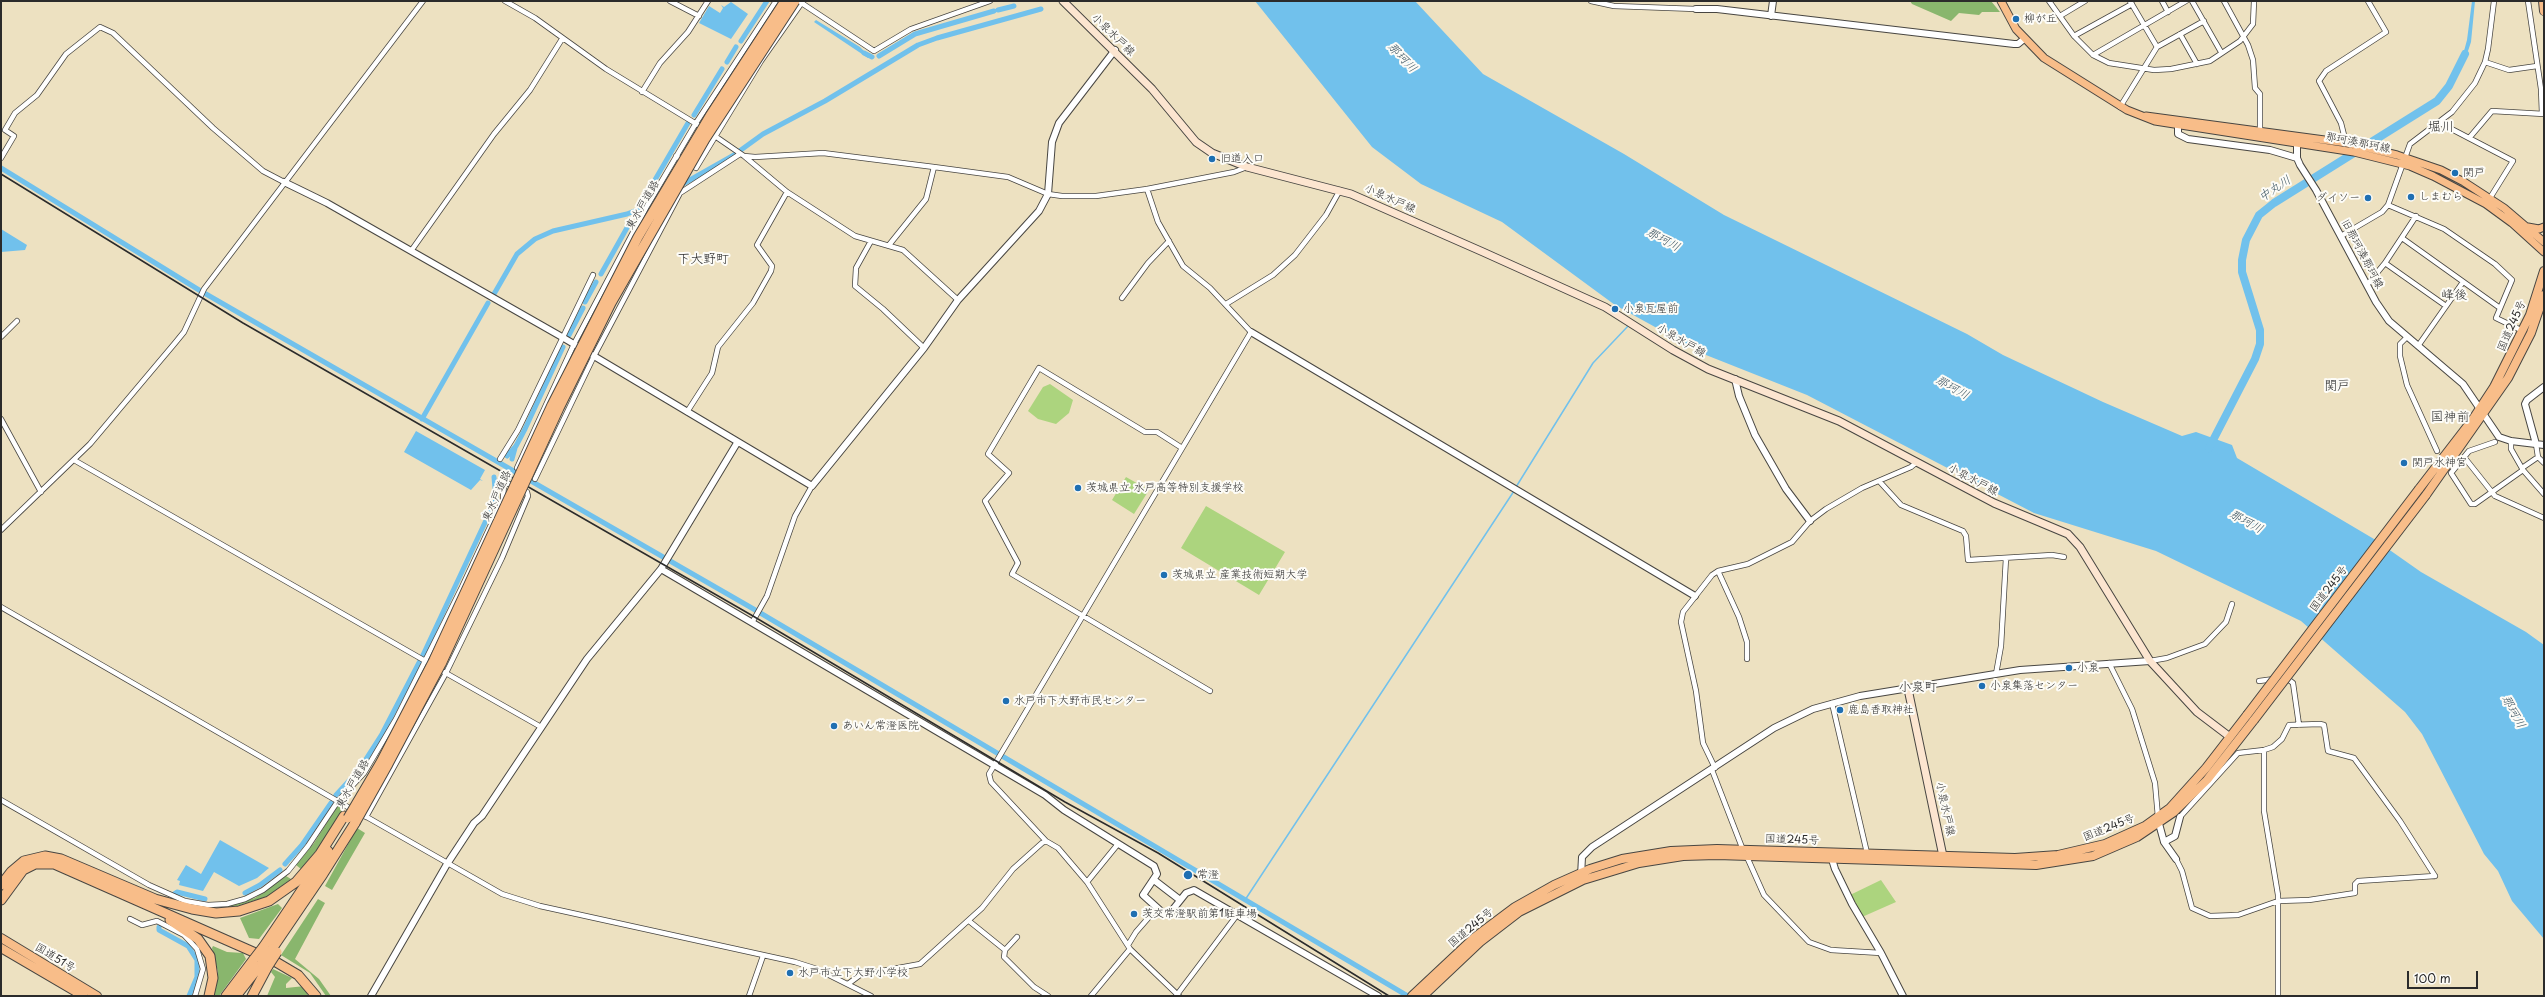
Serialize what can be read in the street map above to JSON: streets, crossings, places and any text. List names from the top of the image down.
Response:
{
  "streets": {
    "highway": ["東水戸道路", "国道245号", "国道51号"],
    "main road": ["小泉水戸線", "那珂湊那珂線"],
    "street": ["旧那珂湊那珂線"]
  },
  "crossings": [
    ["小泉水戸線", "国道245号"],
    ["旧那珂湊那珂線", "国道245号"]
  ],
  "districts": [
    "堀川",
    "下大野町",
    "峰後",
    "関戸",
    "国神前",
    "小泉町"
  ],
  "water": ["那珂川", "中丸川"],
  "places": [
    "柳が丘",
    "旧道入口",
    "関戸",
    "しまむら",
    "ダイソー",
    "小泉瓦屋前",
    "関戸水神宮",
    "茨城県立 水戸高等特別支援学校",
    "茨城県立 産業技術短期大学",
    "小泉",
    "小泉集落センター",
    "水戸市下大野市民センター",
    "鹿島香取神社",
    "あいん常澄医院",
    "常澄",
    "茨交常澄駅前第1駐車場",
    "水戸市立下大野小学校"
  ],
  "scale_bar": "100 m"
}
